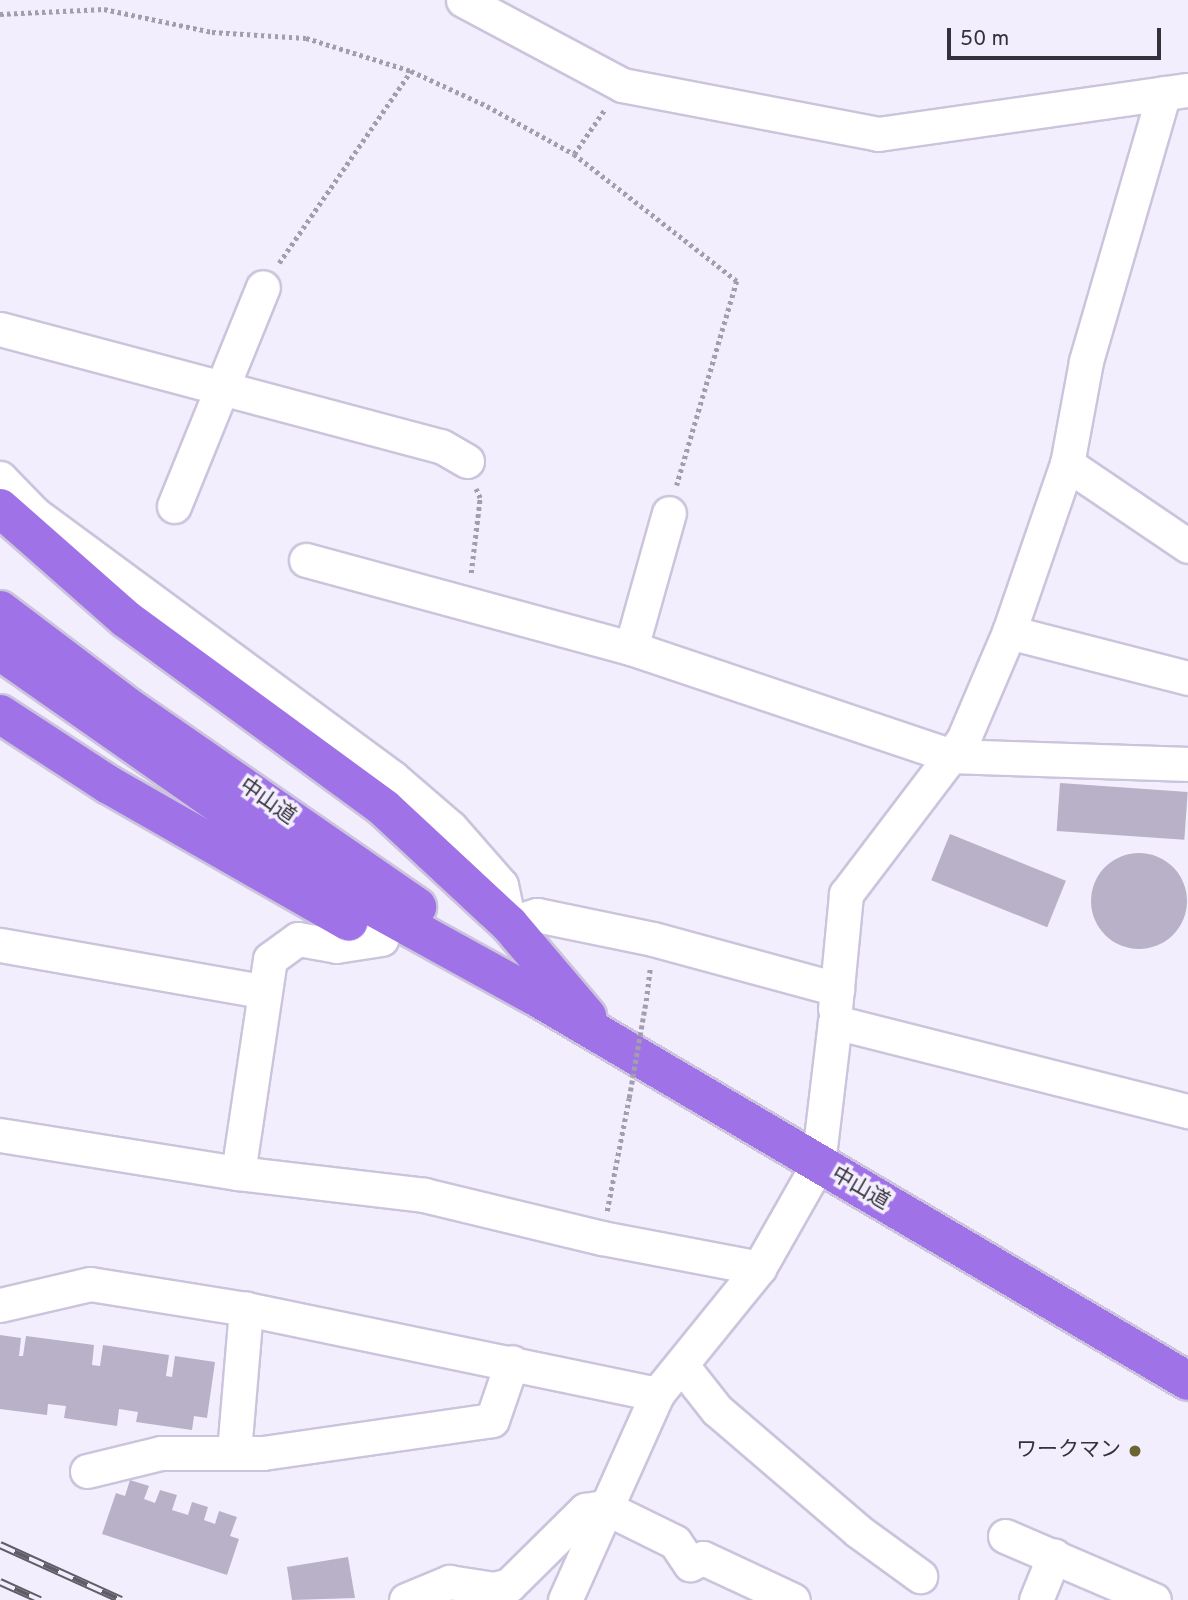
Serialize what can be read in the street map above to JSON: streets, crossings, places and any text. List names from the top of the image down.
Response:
{
  "streets": {
    "highway": ["中山道"]
  },
  "places": ["ワークマン"],
  "scale_bar": "50 m"
}
